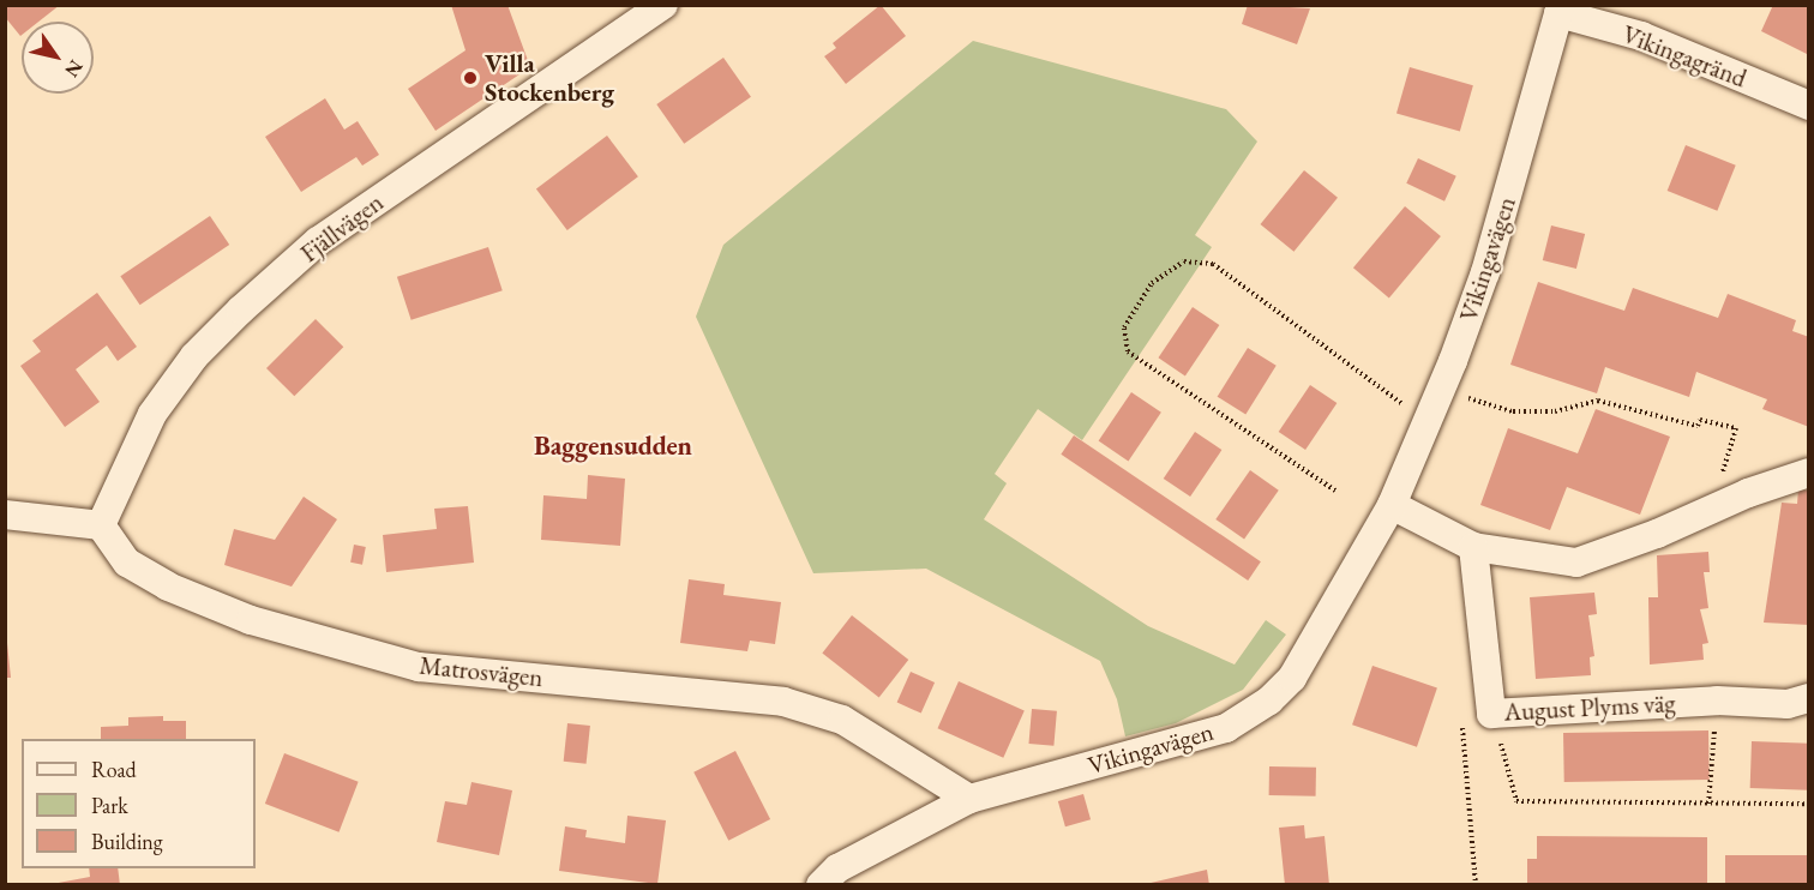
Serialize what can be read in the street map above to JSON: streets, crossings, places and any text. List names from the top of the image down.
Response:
{
  "streets": {
    "street": [
      "Vikingagränd",
      "Fjällvägen",
      "Vikingavägen",
      "Matrosvägen",
      "August Plyms väg"
    ]
  },
  "crossings": [
    ["Vikingagränd", "Vikingavägen"],
    ["Fjällvägen", "Matrosvägen"],
    ["Vikingavägen", "Matrosvägen"]
  ],
  "districts": ["Baggensudden"],
  "places": ["Villa Stockenberg"],
  "legend": ["Road", "Park", "Building"],
  "north": "bottom right"
}
